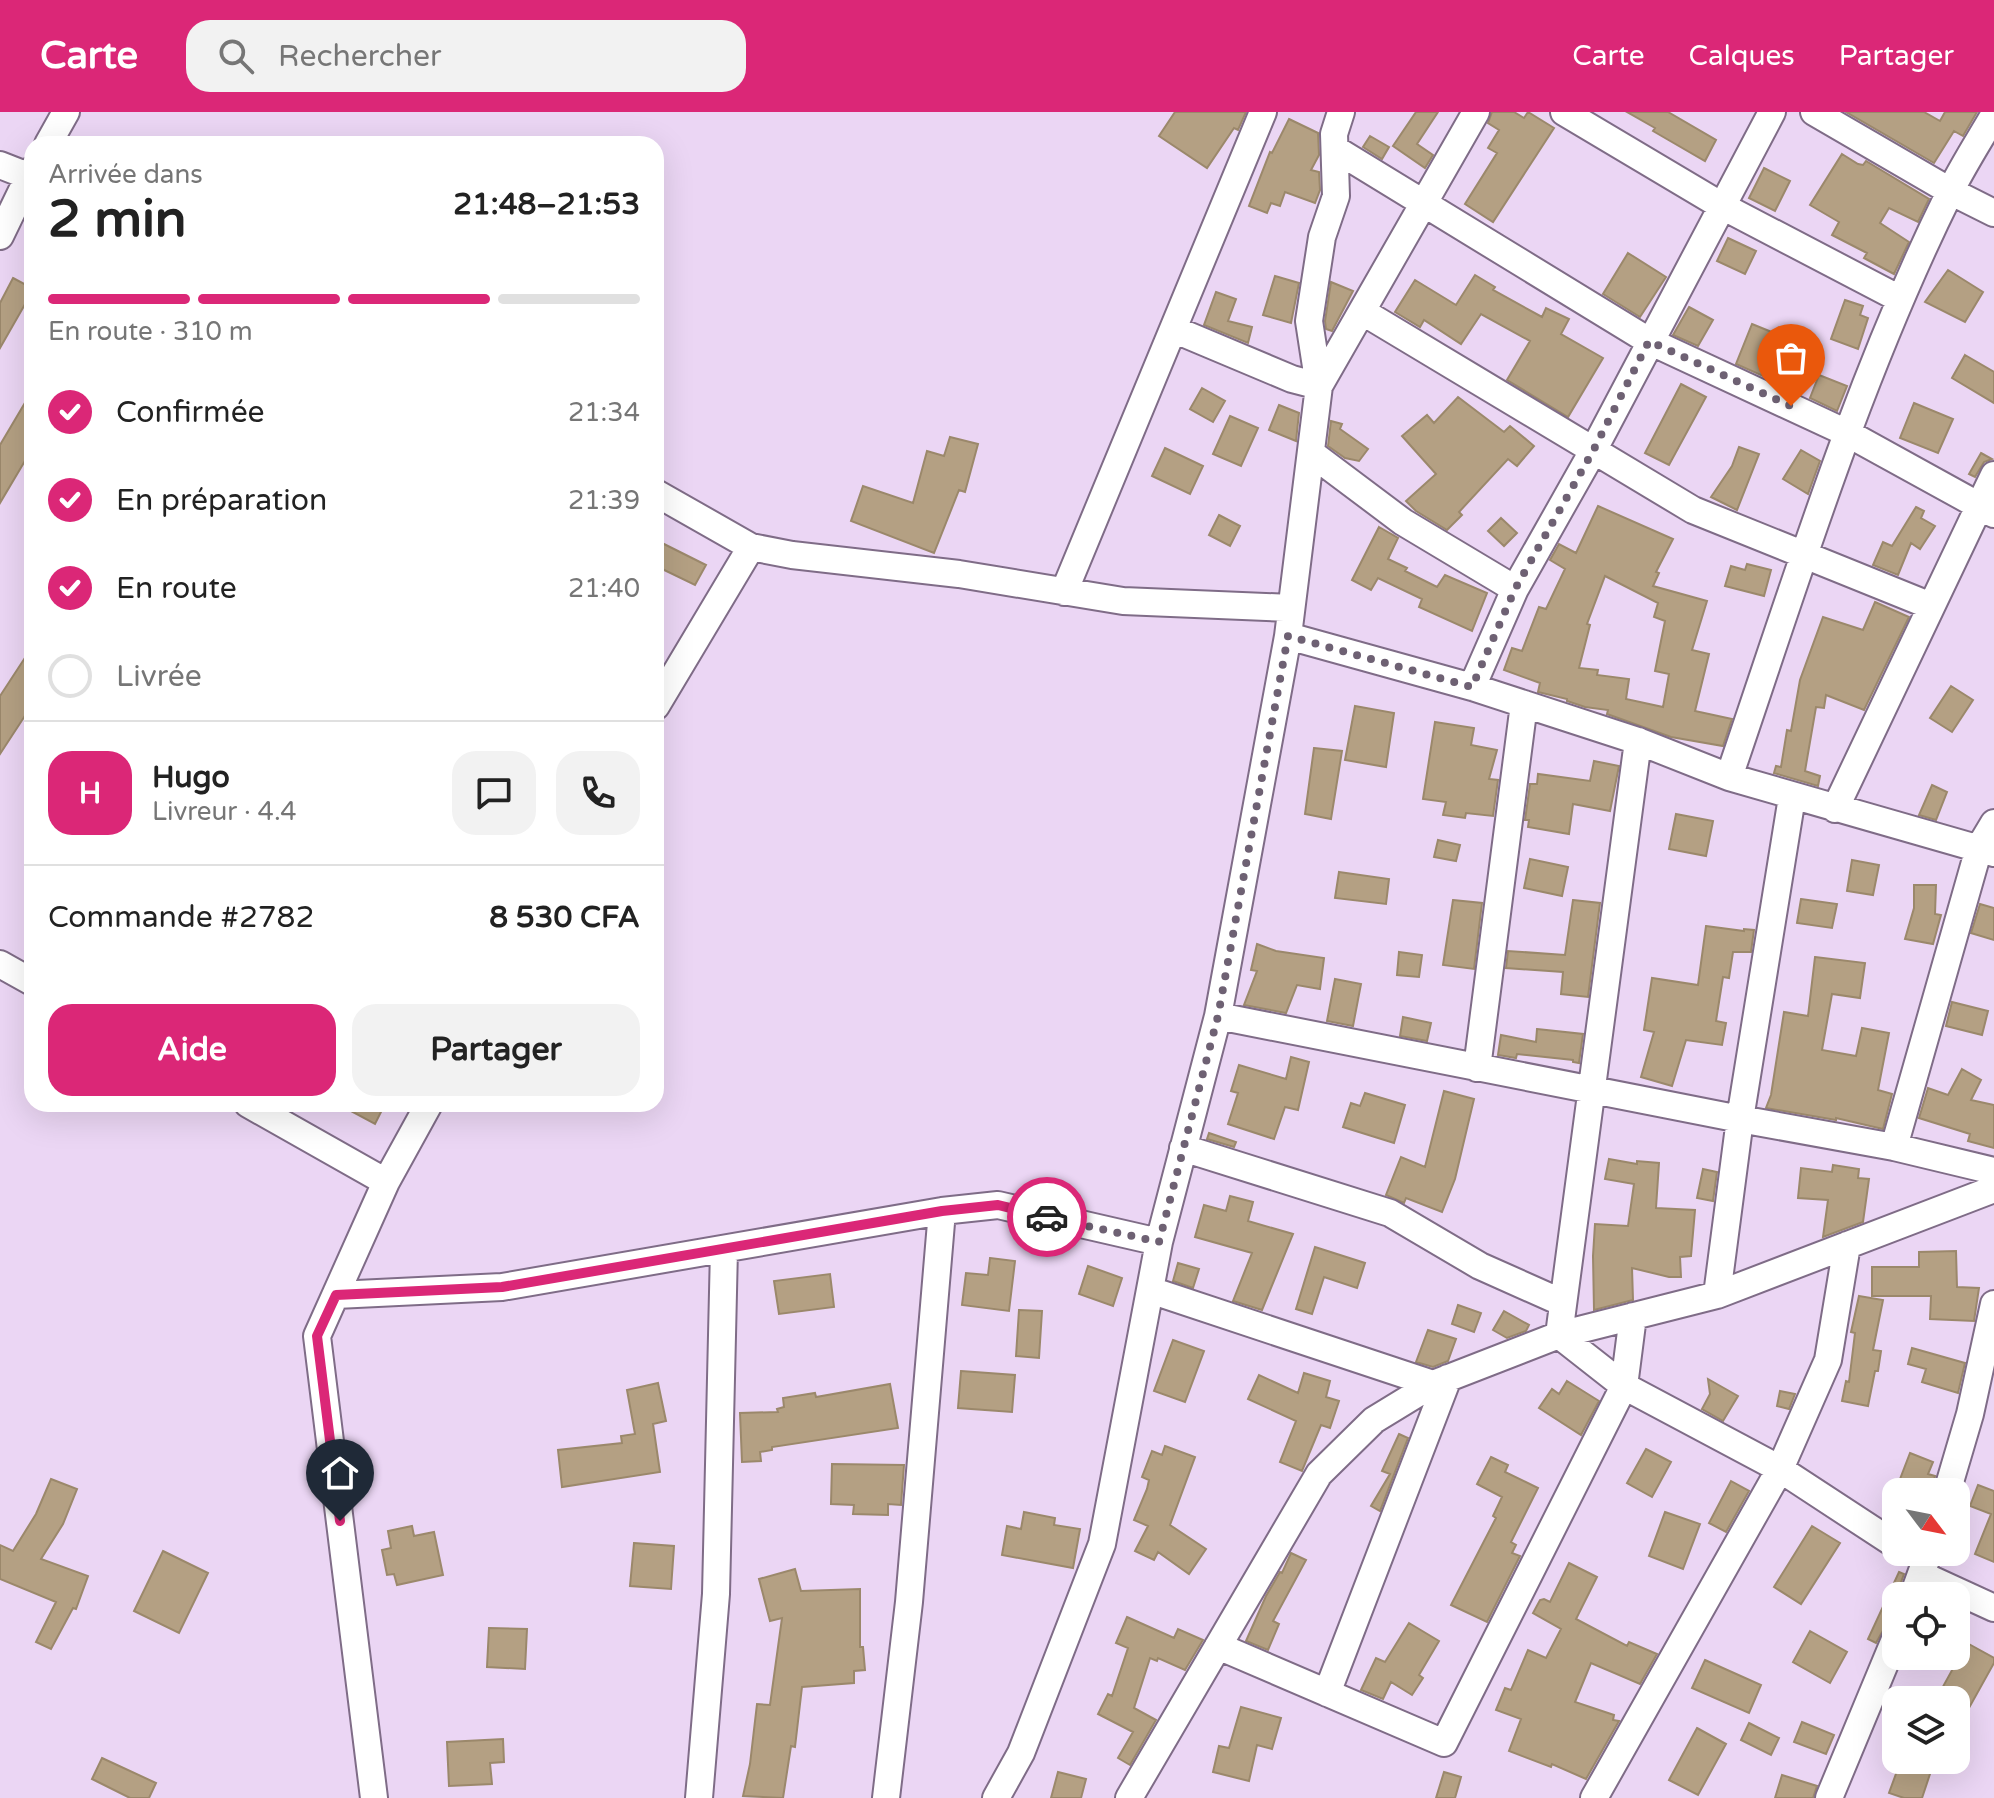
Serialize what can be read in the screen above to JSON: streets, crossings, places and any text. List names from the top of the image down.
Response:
{
  "north": "bottom right",
  "page": {
    "header": "Carte",
    "search": "Rechercher",
    "nav": ["Carte", "Calques", "Partager"],
    "heading": ["2 min", "Arrivée dans", "21:48–21:53"],
    "panel": [
      "Hugo",
      "Livreur · 4.4",
      "Commande #2782",
      "8 530 CFA"
    ],
    "bar": "En route · 310 m",
    "list": [
      ["Confirmée", "21:34"],
      ["En préparation", "21:39"],
      ["En route", "21:40"],
      "Livrée"
    ],
    "round": "H",
    "buttons": ["Aide", "Partager"]
  }
}
